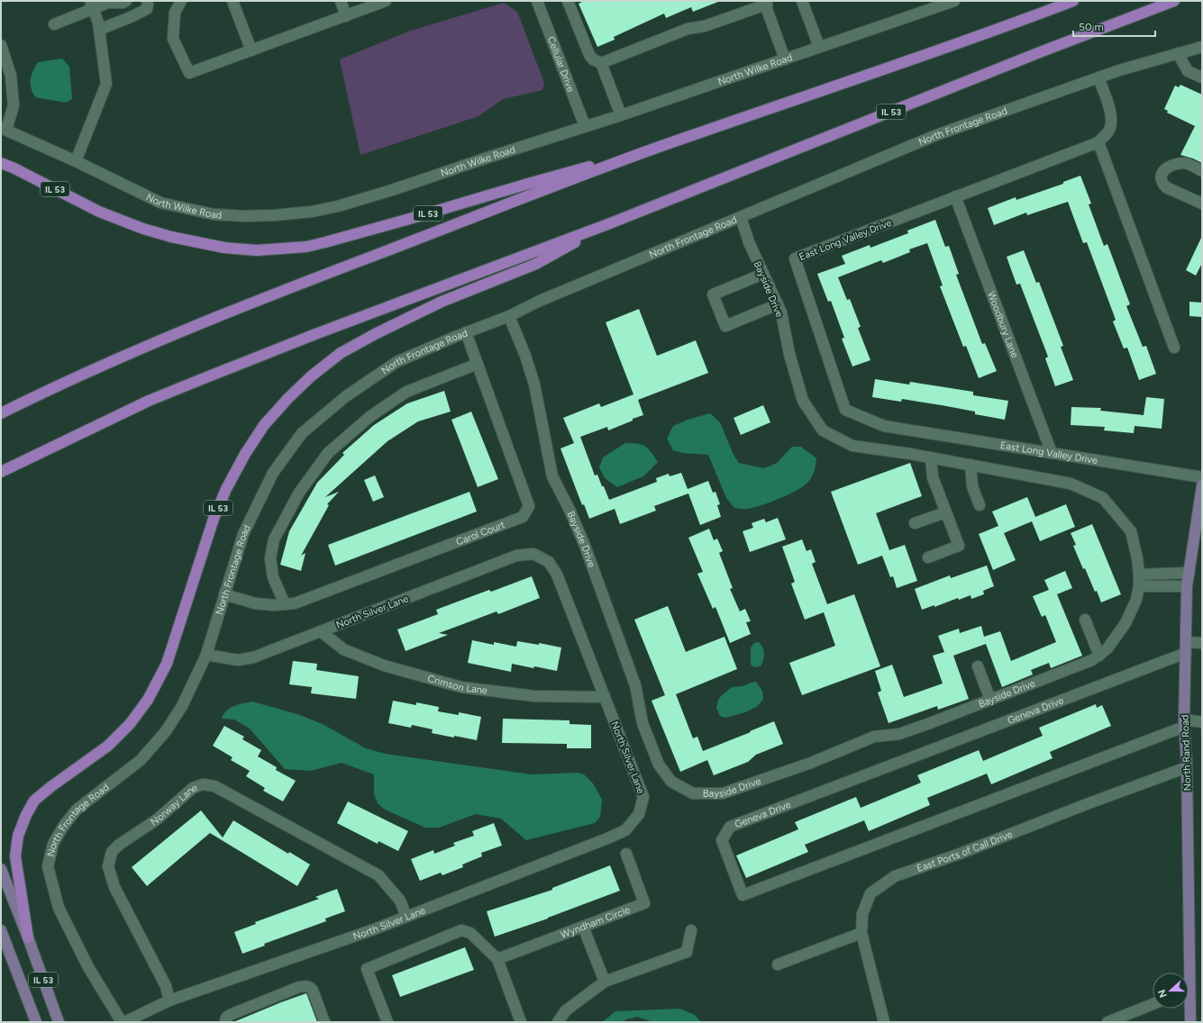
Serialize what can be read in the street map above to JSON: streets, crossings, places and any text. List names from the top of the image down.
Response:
{
  "streets": {
    "highway": ["IL 53"],
    "main road": ["North Rand Road"],
    "street": [
      "Cellular Drive",
      "North Wilke Road",
      "North Frontage Road",
      "East Long Valley Drive",
      "Bayside Drive",
      "Woodbury Lane",
      "Carol Court",
      "North Silver Lane",
      "Crimson Lane",
      "Geneva Drive",
      "Norway Lane",
      "East Ports of Call Drive",
      "Wyndham Circle"
    ]
  },
  "crossings": [
    ["Cellular Drive", "North Wilke Road"],
    ["North Frontage Road", "Bayside Drive"],
    ["North Frontage Road", "Carol Court"],
    ["North Frontage Road", "North Silver Lane"],
    ["East Long Valley Drive", "Woodbury Lane"],
    ["North Silver Lane", "Crimson Lane"],
    ["North Silver Lane", "Norway Lane"],
    ["Geneva Drive", "North Rand Road"],
    ["North Rand Road", "East Ports of Call Drive"]
  ],
  "scale_bar": "50 m",
  "north": "left"
}
